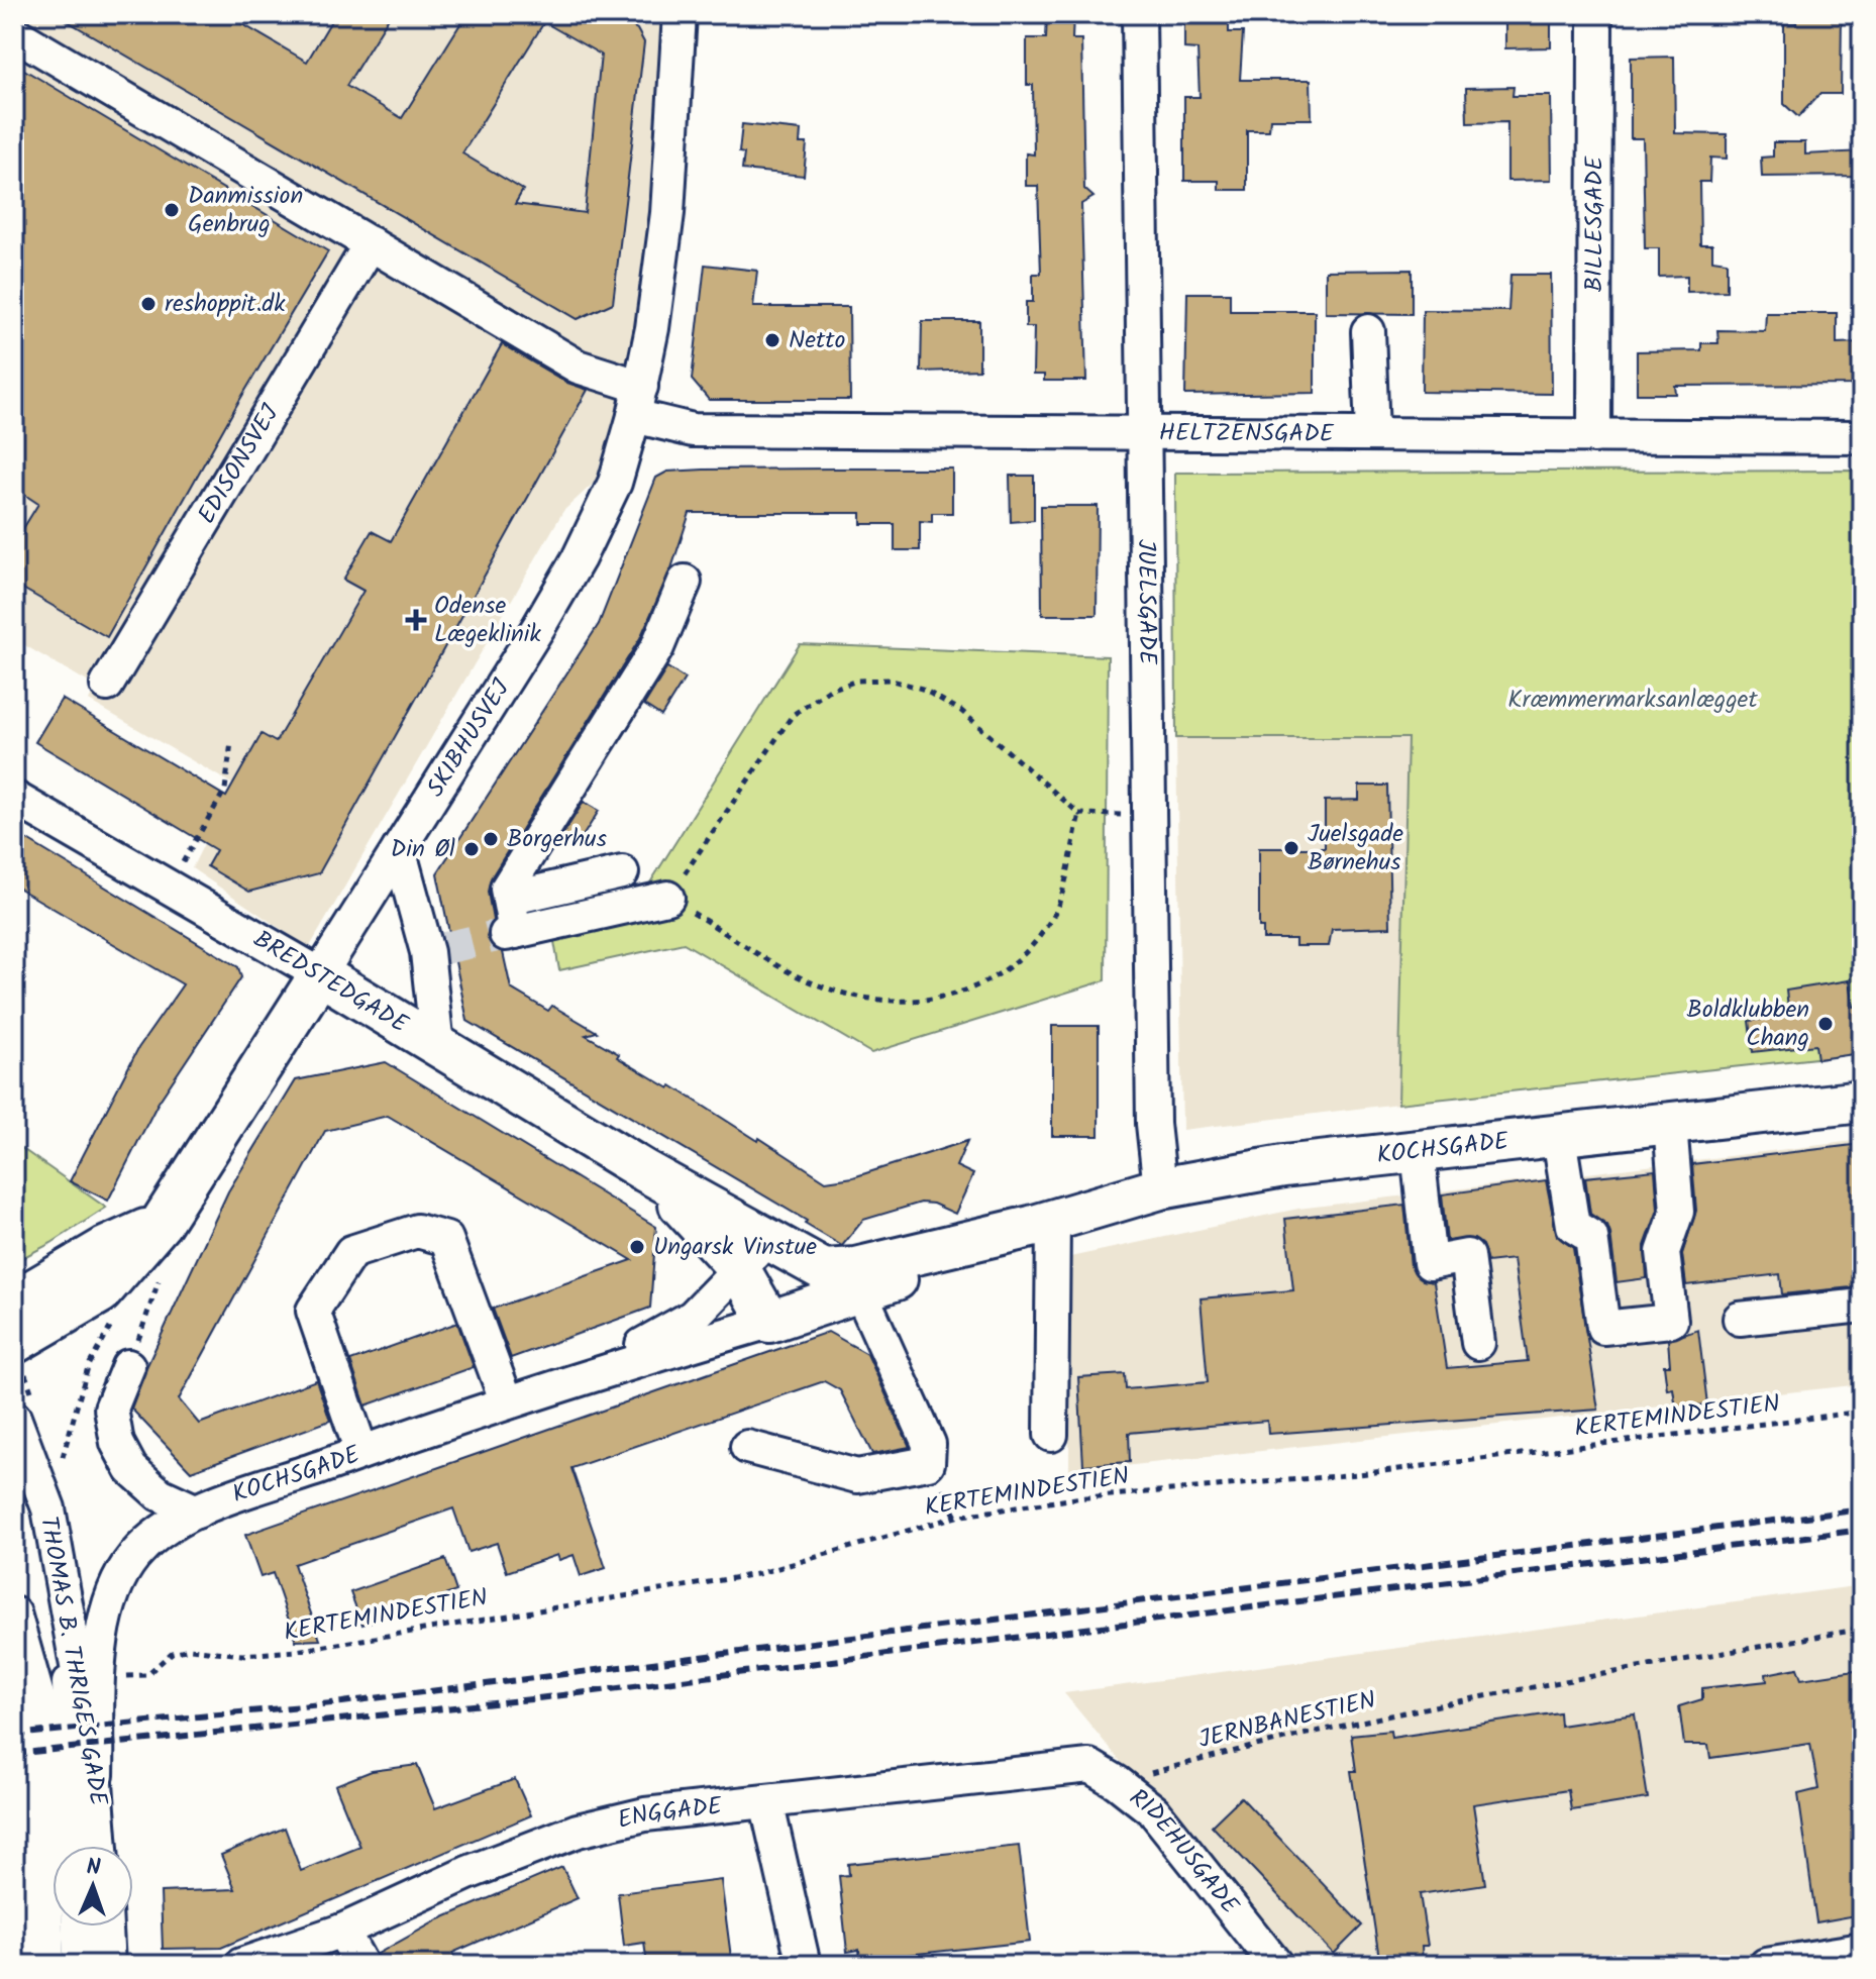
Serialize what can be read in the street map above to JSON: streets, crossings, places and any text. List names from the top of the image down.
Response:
{
  "streets": {
    "main road": ["SKIBHUSVEJ", "BREDSTEDGADE", "KOCHSGADE"],
    "street": [
      "BILLESGADE",
      "HELTZENSGADE",
      "EDISONSVEJ",
      "JUELSGADE",
      "THOMAS B. THRIGES GADE",
      "ENGGADE",
      "RIDEHUSGADE"
    ],
    "path": ["KERTEMINDESTIEN", "JERNBANESTIEN"]
  },
  "crossings": [
    ["BILLESGADE", "HELTZENSGADE"],
    ["HELTZENSGADE", "JUELSGADE"],
    ["HELTZENSGADE", "SKIBHUSVEJ"],
    ["JUELSGADE", "KOCHSGADE"],
    ["SKIBHUSVEJ", "BREDSTEDGADE"],
    ["BREDSTEDGADE", "KOCHSGADE"],
    ["KOCHSGADE", "THOMAS B. THRIGES GADE"],
    ["JERNBANESTIEN", "ENGGADE"],
    ["JERNBANESTIEN", "RIDEHUSGADE"],
    ["ENGGADE", "RIDEHUSGADE"]
  ],
  "parks": ["Kræmmermarksanlægget"],
  "places": {
    "other": [
      "Danmission Genbrug",
      "reshoppit.dk",
      "Netto",
      "Borgerhus",
      "Juelsgade Børnehus",
      "Din Øl",
      "Boldklubben Chang",
      "Ungarsk Vinstue"
    ],
    "health": ["Odense Lægeklinik"]
  },
  "north": "top"
}
